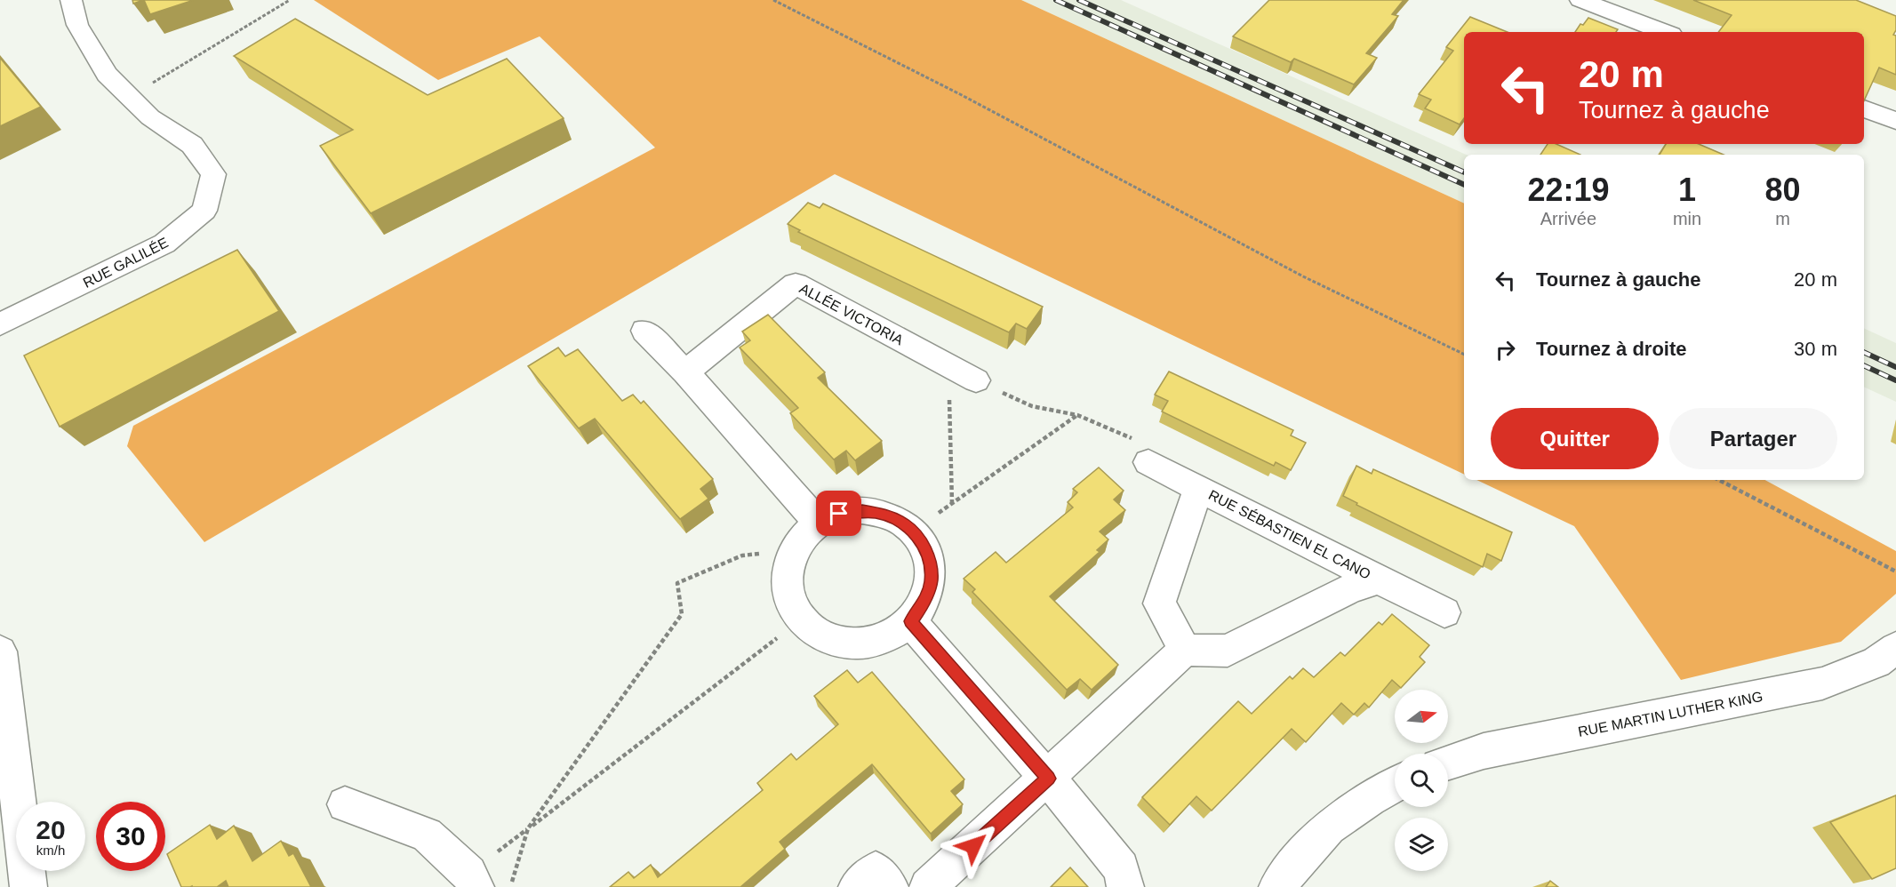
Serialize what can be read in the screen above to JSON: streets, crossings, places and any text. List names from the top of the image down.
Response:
{
  "streets": {
    "street": [
      "RUE GALILÉE",
      "ALLÉE VICTORIA",
      "RUE SÉBASTIEN EL CANO",
      "RUE MARTIN LUTHER KING"
    ]
  },
  "north": "right",
  "page": {
    "turn": ["20 m", "Tournez à gauche"],
    "eta": [
      "22:19",
      "Arrivée",
      "1",
      "min",
      "80",
      "m"
    ],
    "list": [
      {
        "name": "Tournez à gauche",
        "value": "20 m"
      },
      {
        "name": "Tournez à droite",
        "value": "30 m"
      }
    ],
    "buttons": ["Quitter", "Partager"],
    "speed": "20 km/h",
    "limit": "30"
  }
}
